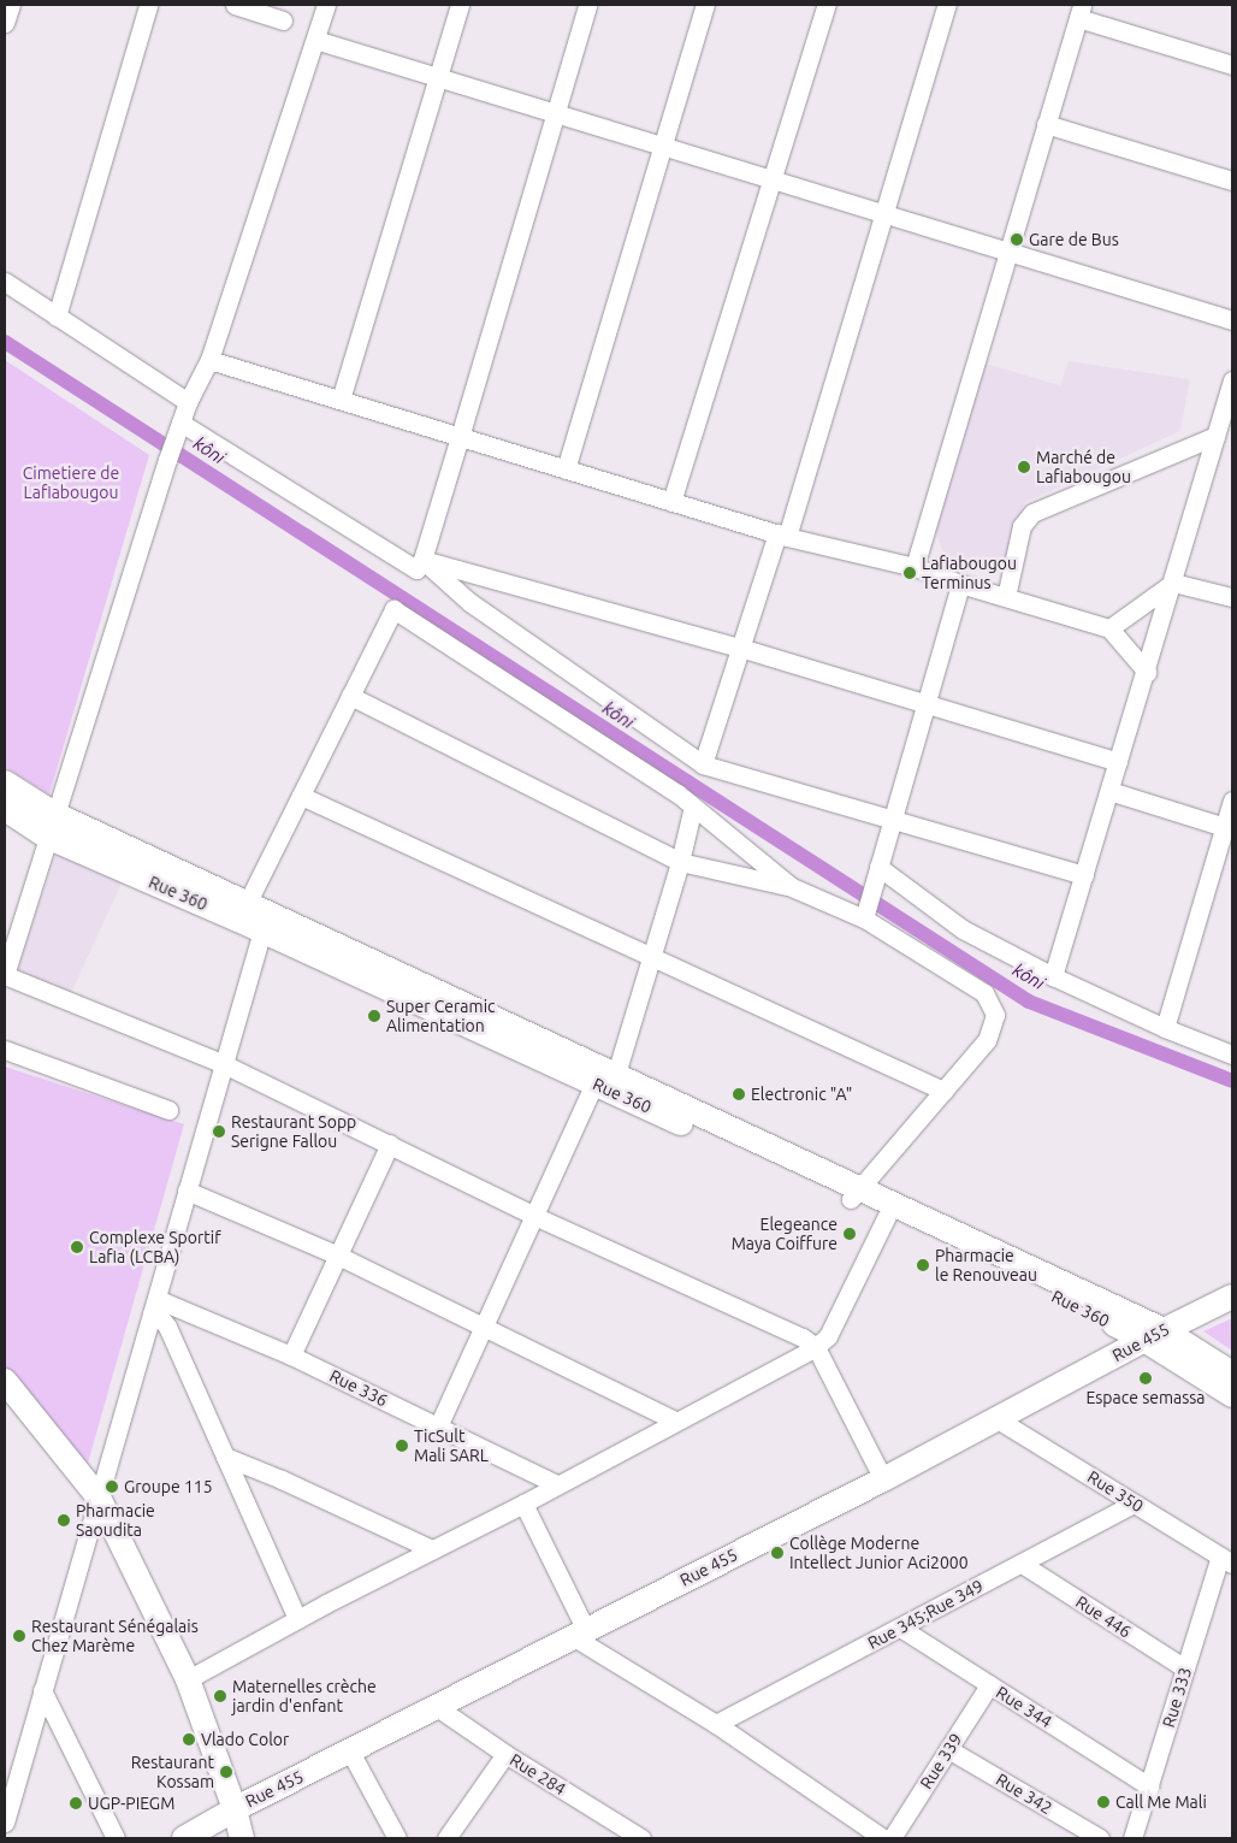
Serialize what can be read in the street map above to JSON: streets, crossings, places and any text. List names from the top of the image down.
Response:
{
  "streets": {
    "main road": ["Rue 360", "Rue 455"],
    "street": [
      "Rue 336",
      "Rue 350",
      "Rue 345;Rue 349",
      "Rue 446",
      "Rue 333",
      "Rue 344",
      "Rue 339",
      "Rue 284",
      "Rue 342"
    ]
  },
  "crossings": [
    ["Rue 360", "Rue 455"],
    ["Rue 455", "Rue 350"],
    ["Rue 455", "Rue 284"],
    ["Rue 350", "Rue 345;Rue 349"],
    ["Rue 350", "Rue 333"],
    ["Rue 345;Rue 349", "Rue 446"],
    ["Rue 345;Rue 349", "Rue 344"],
    ["Rue 446", "Rue 333"],
    ["Rue 333", "Rue 344"],
    ["Rue 344", "Rue 339"],
    ["Rue 339", "Rue 342"]
  ],
  "water": ["kôni"],
  "parks": ["Cimetiere de Lafiabougou"],
  "places": [
    "Gare de Bus",
    "Marché de Lafiabougou",
    "Lafiabougou Terminus",
    "Super Ceramic Alimentation",
    "Electronic \"A\"",
    "Restaurant Sopp Serigne Fallou",
    "Elegeance Maya Coiffure",
    "Complexe Sportif Lafia (LCBA)",
    "Pharmacie le Renouveau",
    "Espace semassa",
    "TicSult Mali SARL",
    "Groupe 115",
    "Pharmacie Saoudita",
    "Collège Moderne Intellect Junior Aci2000",
    "Restaurant Sénégalais Chez Marème",
    "Maternelles crèche jardin d'enfant",
    "Vlado Color",
    "Restaurant Kossam",
    "Call Me Mali",
    "UGP-PIEGM"
  ]
}
